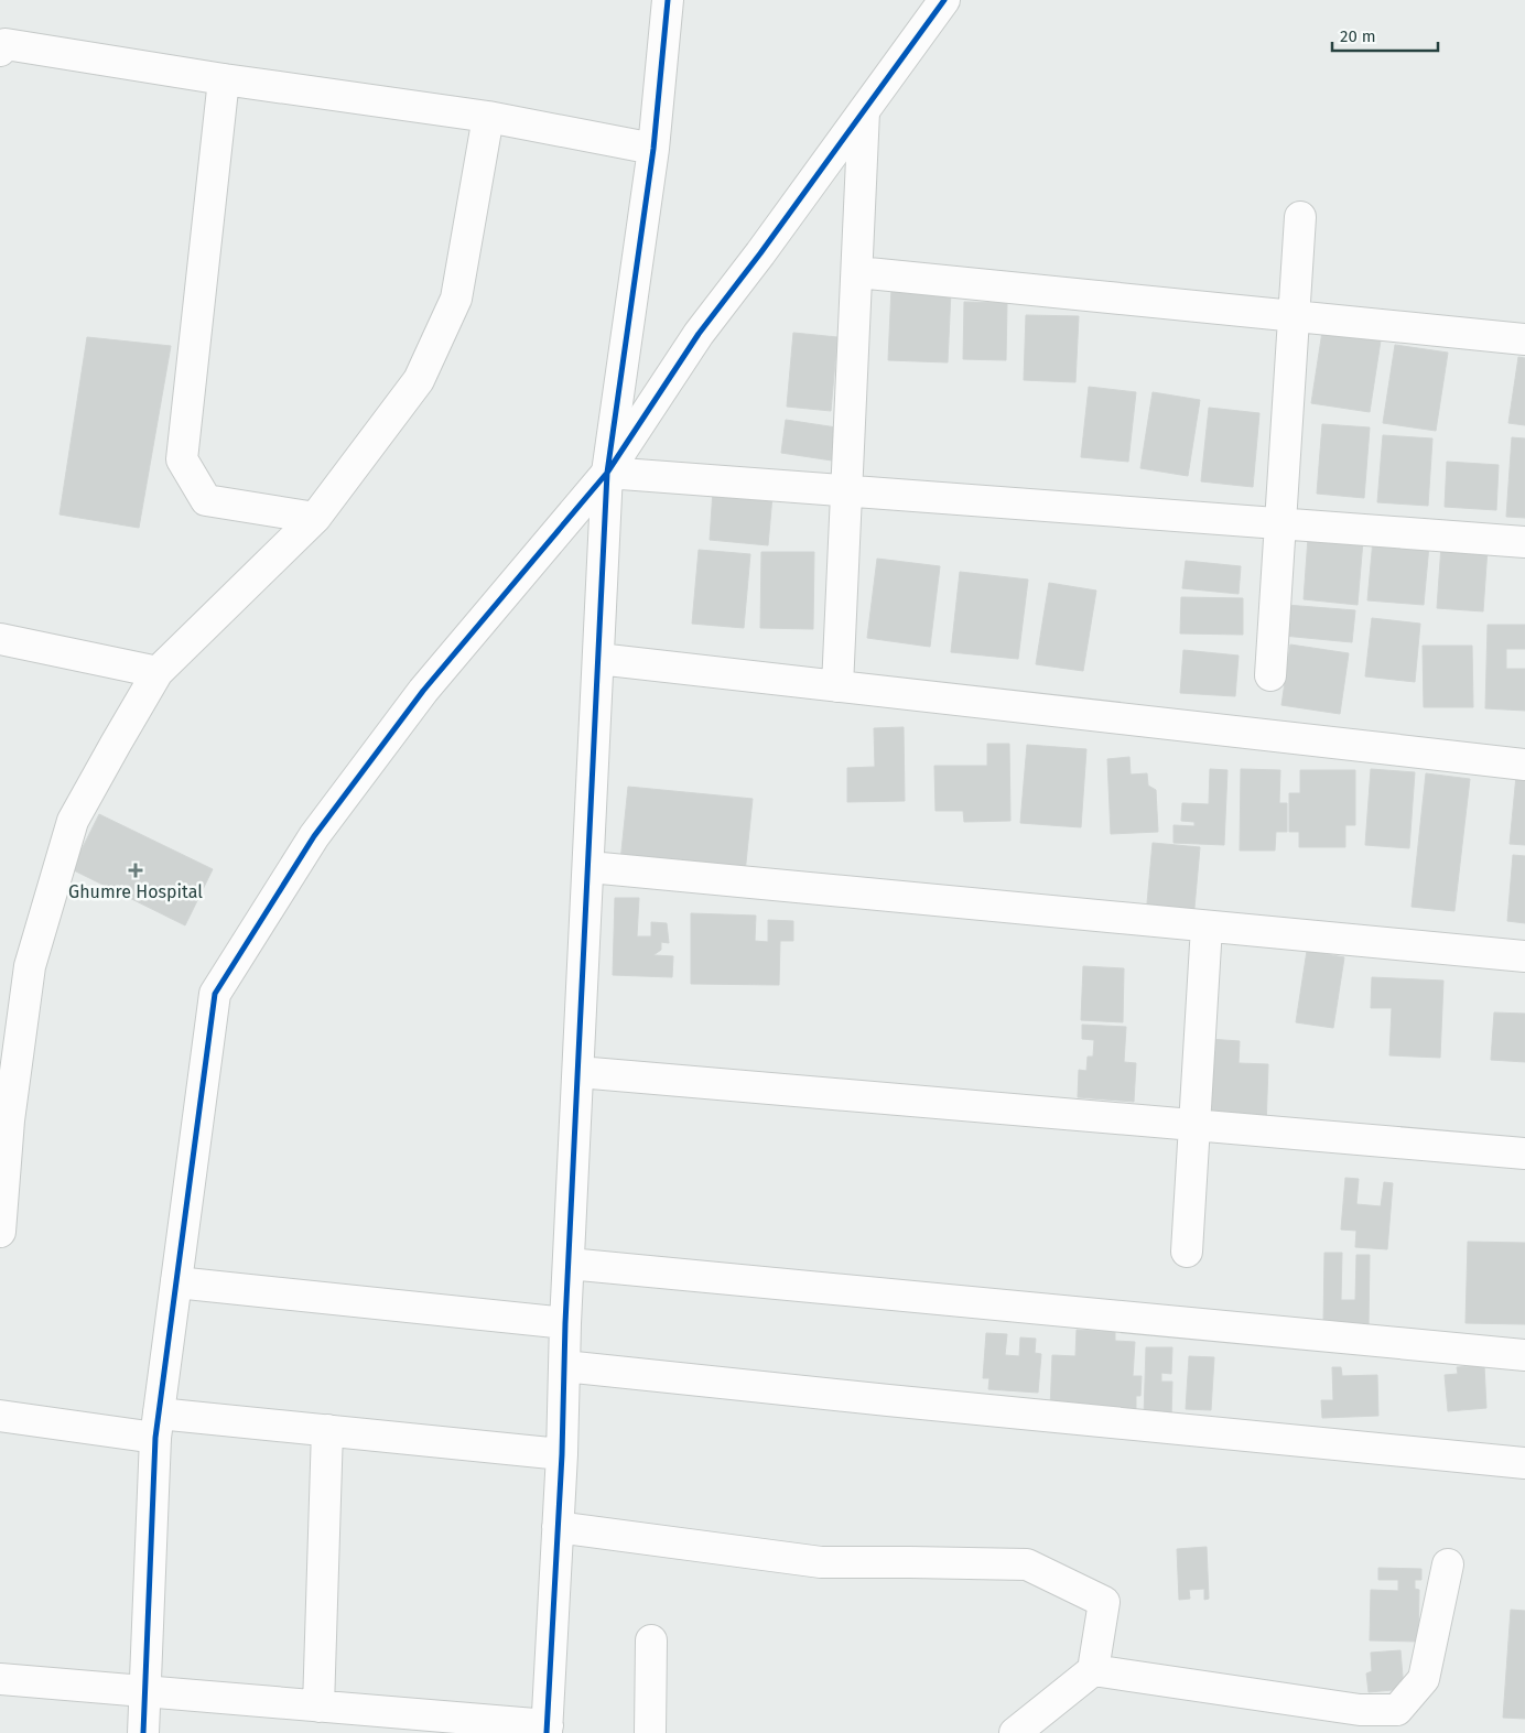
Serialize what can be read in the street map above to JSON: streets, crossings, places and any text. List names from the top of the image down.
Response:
{
  "places": {
    "health": ["Ghumre Hospital"]
  },
  "scale_bar": "20 m"
}
